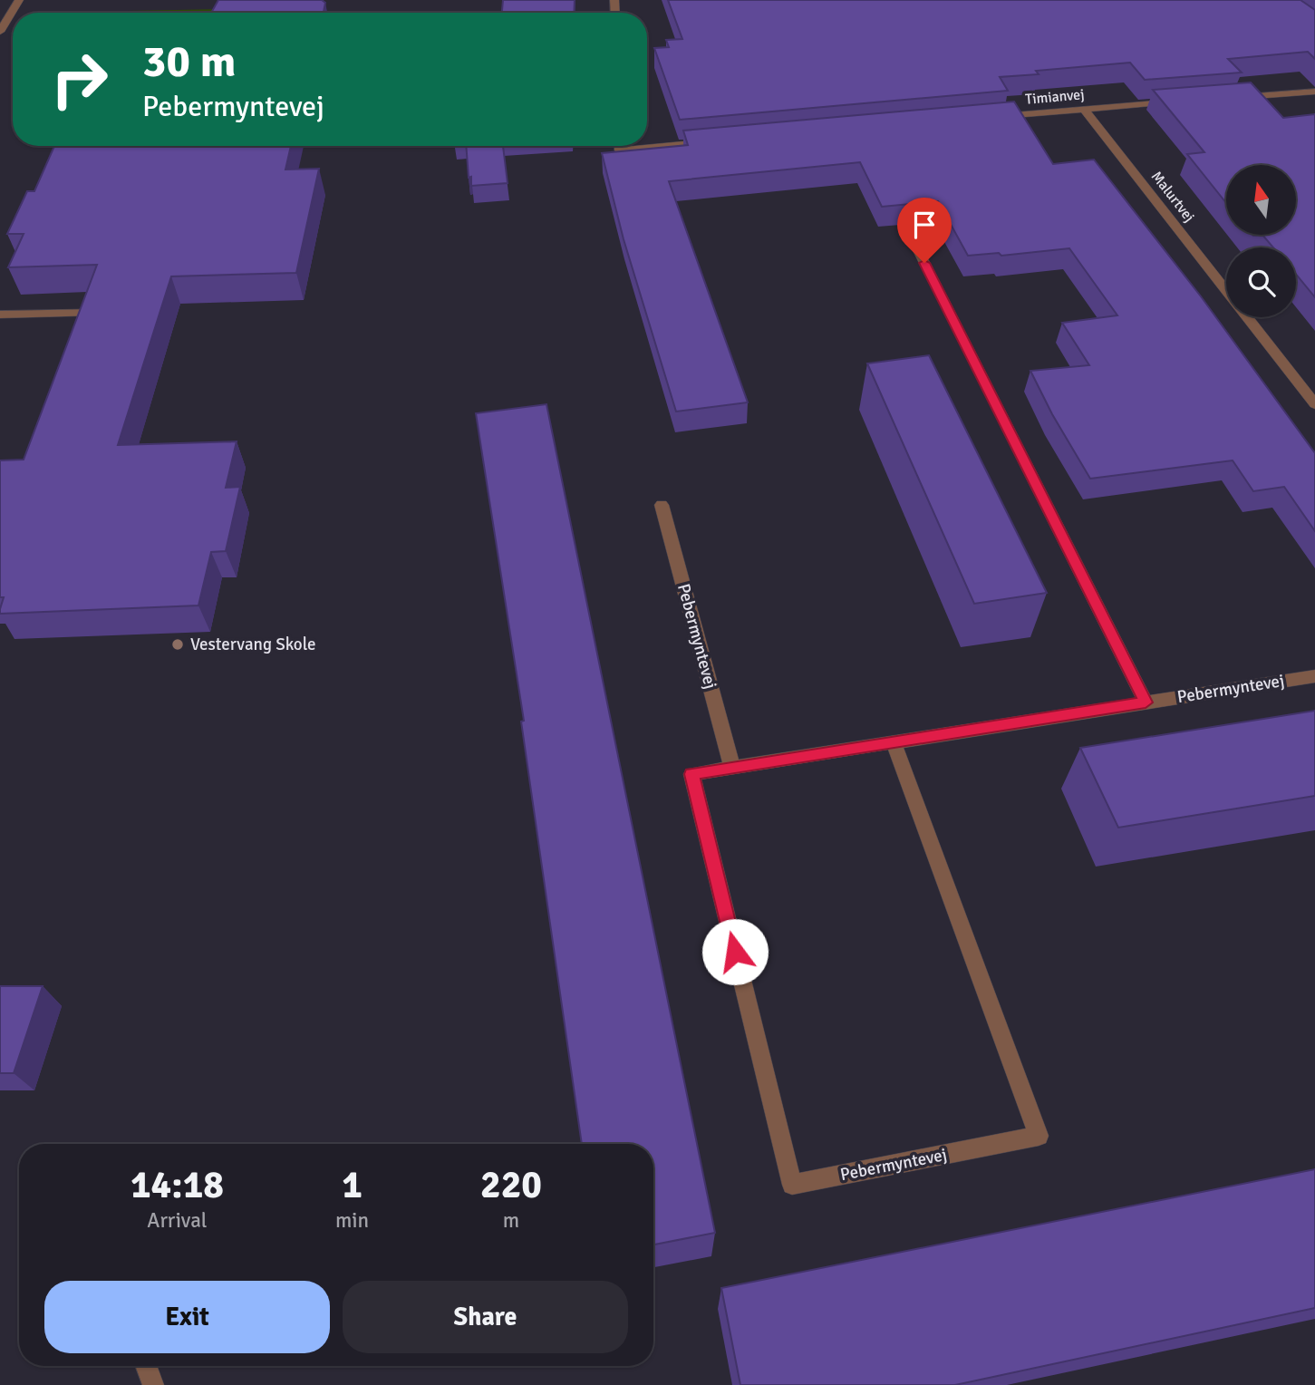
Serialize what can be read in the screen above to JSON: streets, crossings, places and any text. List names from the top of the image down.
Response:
{
  "streets": {
    "street": ["Timianvej", "Malurtvej", "Pebermyntevej"]
  },
  "crossings": [
    ["Timianvej", "Malurtvej"]
  ],
  "places": ["Vestervang Skole"],
  "north": "top",
  "page": {
    "turn": ["30 m", "Pebermyntevej"],
    "eta": [
      "14:18",
      "Arrival",
      "1",
      "min",
      "220",
      "m"
    ],
    "buttons": ["Exit", "Share"]
  }
}
